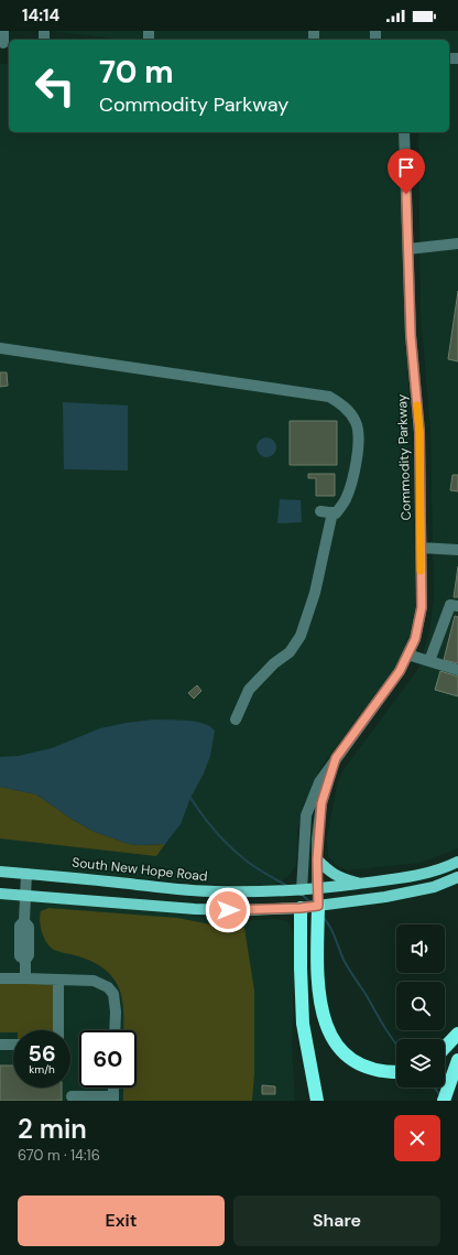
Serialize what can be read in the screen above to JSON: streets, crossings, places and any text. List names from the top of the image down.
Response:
{
  "streets": {
    "main road": ["South New Hope Road"],
    "street": ["Commodity Parkway"]
  },
  "crossings": [
    ["Commodity Parkway", "South New Hope Road"]
  ],
  "page": {
    "status": "14:14",
    "turn": ["70 m", "Commodity Parkway"],
    "speed": "56 km/h",
    "limit": "60",
    "heading": ["2 min", "670 m · 14:16"],
    "buttons": ["Exit", "Share"]
  }
}
